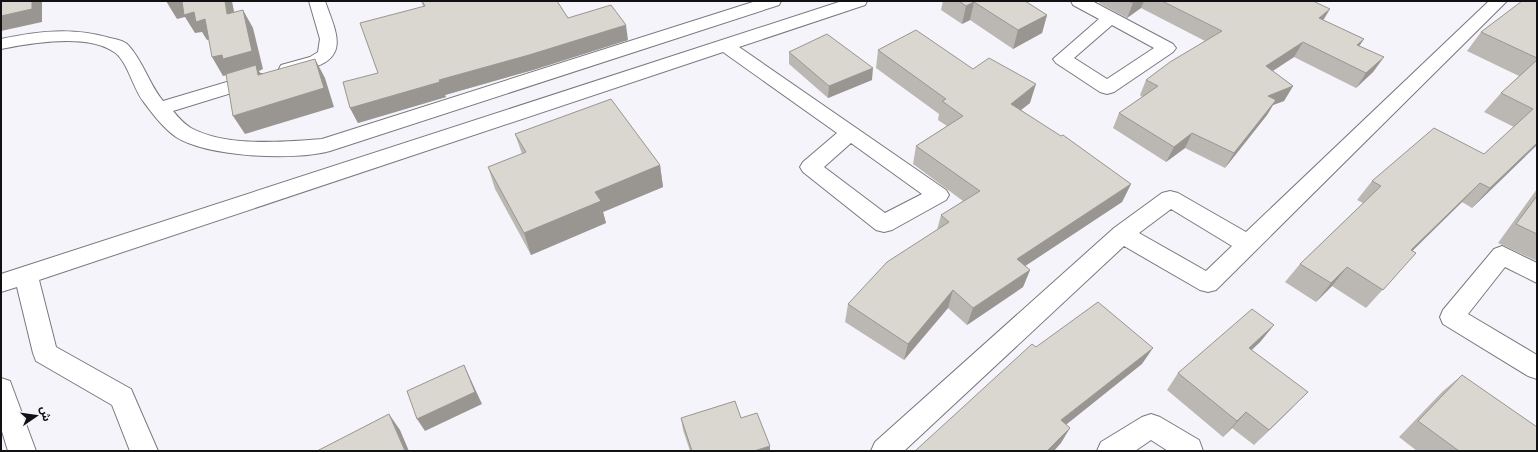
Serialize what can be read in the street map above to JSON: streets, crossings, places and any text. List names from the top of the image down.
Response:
{
  "north": "right"
}
